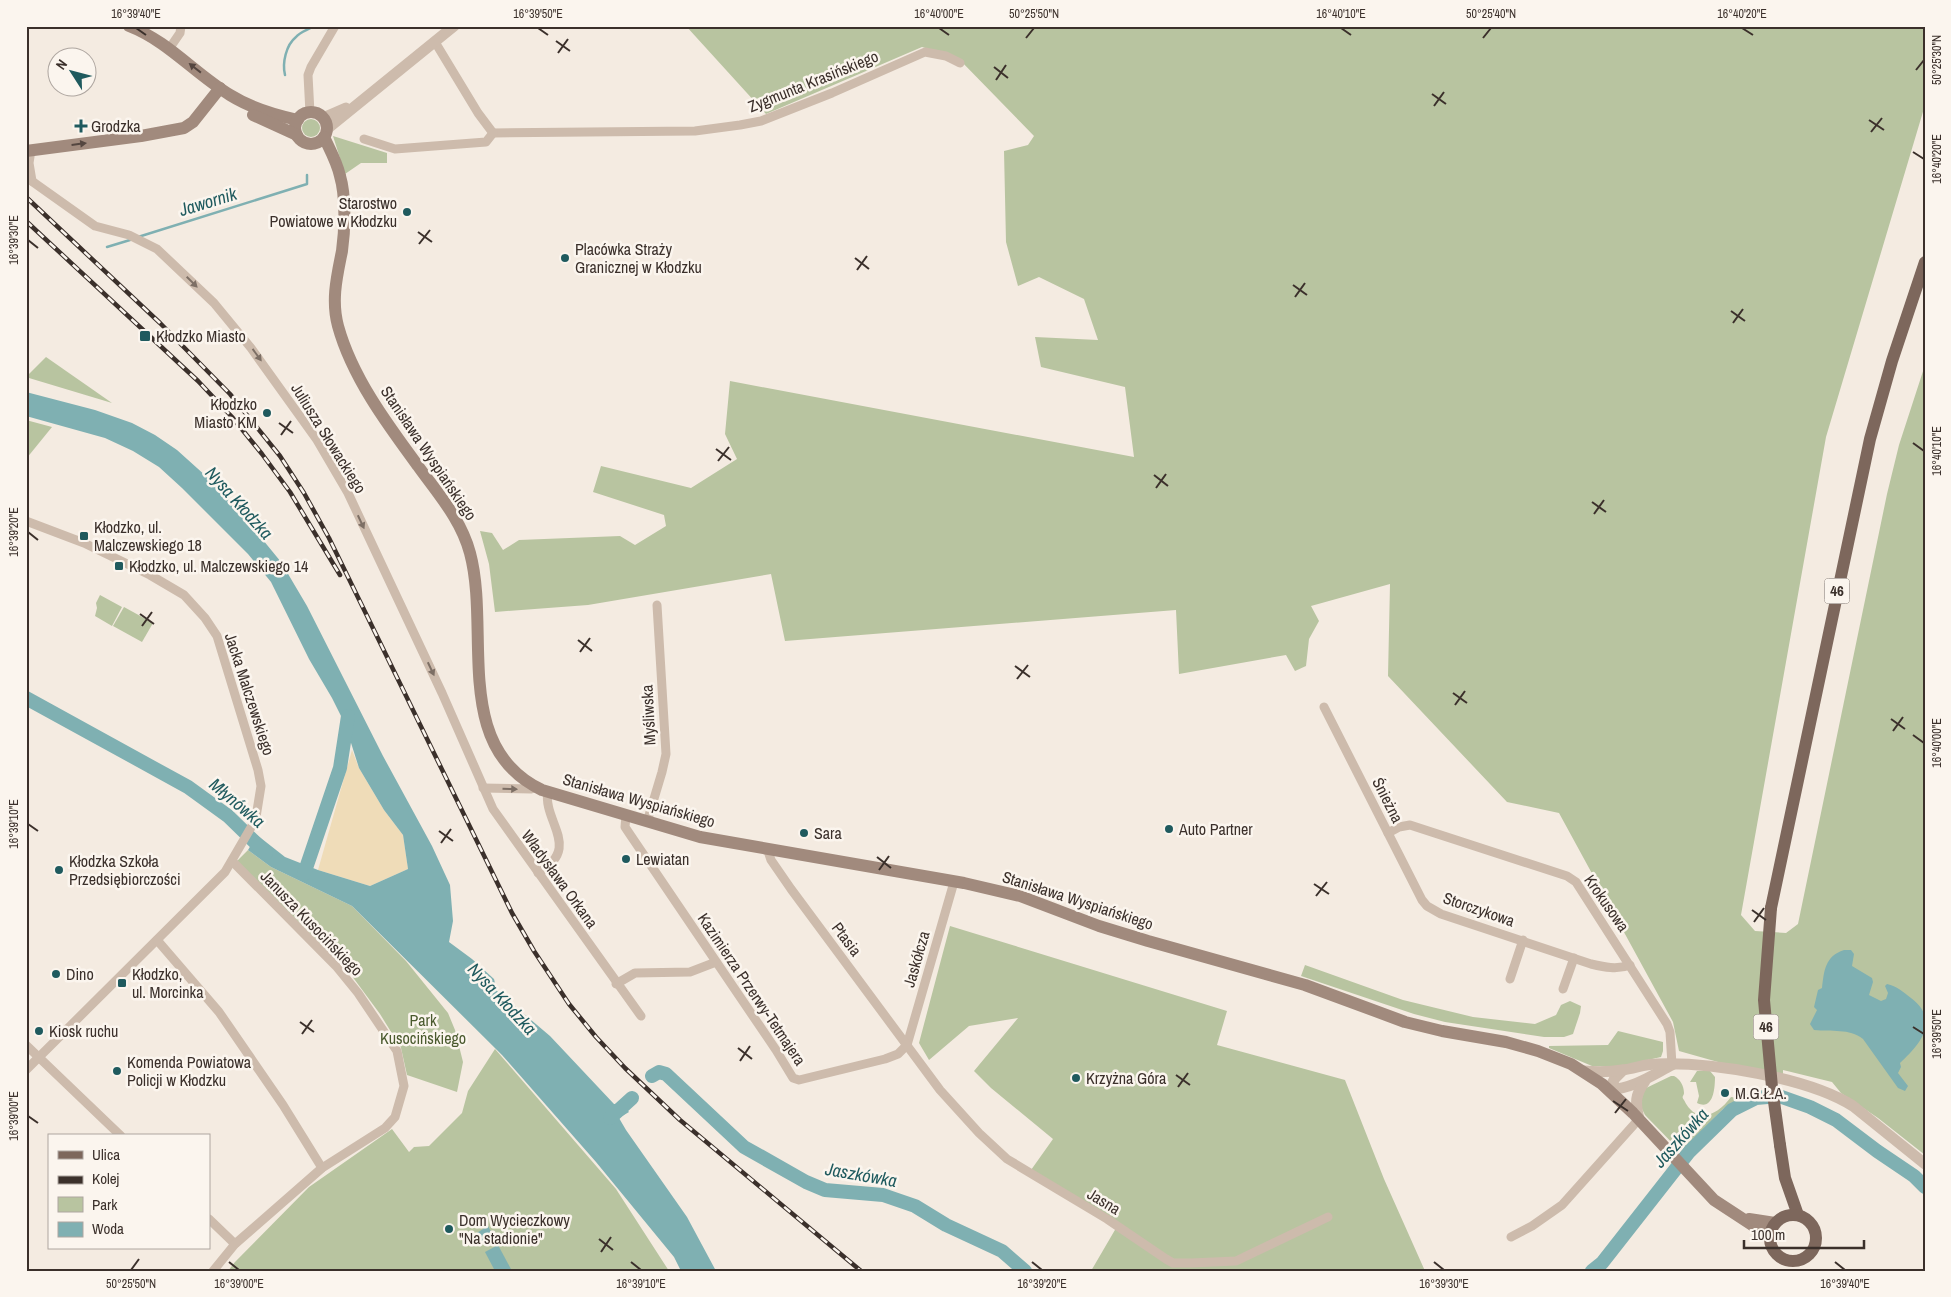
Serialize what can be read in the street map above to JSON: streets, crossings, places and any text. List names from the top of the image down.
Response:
{
  "streets": {
    "main road": ["Stanisława Wyspiańskiego", "46"],
    "street": [
      "Zygmunta Krasińskiego",
      "Juliusza Słowackiego",
      "Jacka Malczewskiego",
      "Myśliwska",
      "Śnieżna",
      "Władysława Orkana",
      "Krokusowa",
      "Storczykowa",
      "Janusza Kusocińskiego",
      "Ptasia",
      "Jaskółcza",
      "Kazimierza Przerwy-Tetmajera",
      "Jasna"
    ]
  },
  "crossings": [
    ["Juliusza Słowackiego", "Władysława Orkana"],
    ["Stanisława Wyspiańskiego", "46"],
    ["Stanisława Wyspiańskiego", "Myśliwska"],
    ["Stanisława Wyspiańskiego", "Ptasia"],
    ["Stanisława Wyspiańskiego", "Jaskółcza"],
    ["Stanisława Wyspiańskiego", "Kazimierza Przerwy-Tetmajera"],
    ["Jacka Malczewskiego", "Janusza Kusocińskiego"],
    ["Śnieżna", "Krokusowa"],
    ["Śnieżna", "Storczykowa"],
    ["Krokusowa", "Storczykowa"],
    ["Ptasia", "Jaskółcza"],
    ["Ptasia", "Kazimierza Przerwy-Tetmajera"],
    ["Ptasia", "Jasna"],
    ["Jaskółcza", "Kazimierza Przerwy-Tetmajera"],
    ["Jaskółcza", "Jasna"],
    ["Kazimierza Przerwy-Tetmajera", "Jasna"]
  ],
  "one_way": ["Juliusza Słowackiego"],
  "water": [
    "Jawornik",
    "Nysa Kłodzka",
    "Młynówka",
    "Jaszkówka"
  ],
  "parks": ["Park Kusocińskiego"],
  "places": {
    "health": ["Grodzka"],
    "other": [
      "Starostwo Powiatowe w Kłodzku",
      "Placówka Straży Granicznej w Kłodzku",
      "Kłodzko Miasto KM",
      "Auto Partner",
      "Sara",
      "Lewiatan",
      "Kłodzka Szkoła Przedsiębiorczości",
      "Dino",
      "Kiosk ruchu",
      "Komenda Powiatowa Policji w Kłodzku",
      "Krzyżna Góra",
      "M.G.Ł.A.",
      "Dom Wycieczkowy \"Na stadionie\""
    ],
    "transit": [
      "Kłodzko Miasto",
      "Kłodzko, ul. Malczewskiego 18",
      "Kłodzko, ul. Malczewskiego 14",
      "Kłodzko, ul. Morcinka"
    ]
  },
  "legend": [
    "Ulica",
    "Kolej",
    "Park",
    "Woda"
  ],
  "scale_bar": "100 m",
  "north": "top left",
  "coordinates": [
    "16°39'40\"E",
    "16°39'50\"E",
    "16°40'00\"E",
    "50°25'50\"N",
    "16°40'10\"E",
    "50°25'40\"N",
    "16°40'20\"E",
    "50°25'30\"N",
    "16°39'30\"E",
    "16°39'20\"E",
    "16°39'10\"E",
    "16°39'00\"E"
  ]
}
